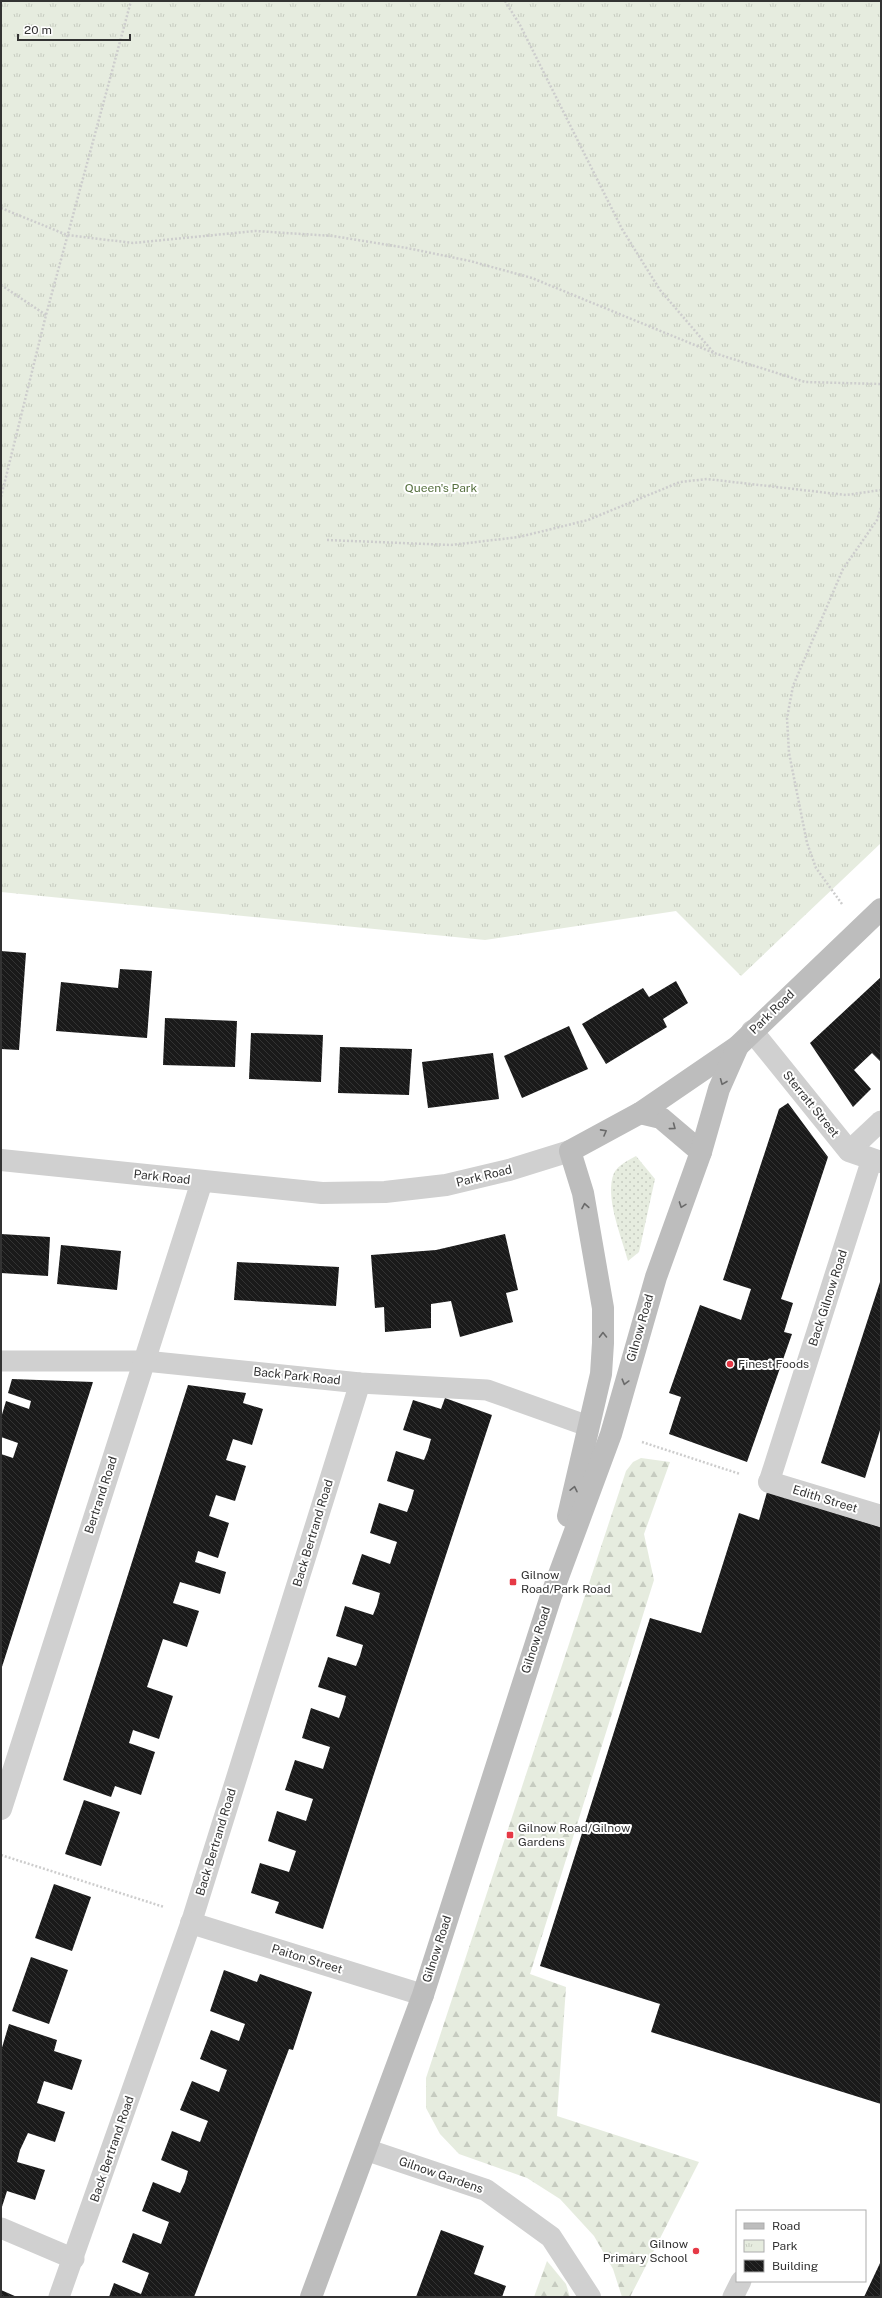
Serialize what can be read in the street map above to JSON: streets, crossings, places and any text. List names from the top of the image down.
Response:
{
  "streets": {
    "main road": ["Park Road", "Gilnow Road"],
    "street": [
      "Sterratt Street",
      "Bertrand Road",
      "Edith Street",
      "Paiton Street",
      "Gilnow Gardens"
    ],
    "lane": ["Back Gilnow Road", "Back Park Road", "Back Bertrand Road"]
  },
  "crossings": [
    ["Park Road", "Sterratt Street"],
    ["Park Road", "Gilnow Road"],
    ["Park Road", "Bertrand Road"],
    ["Sterratt Street", "Gilnow Road"],
    ["Back Gilnow Road", "Edith Street"],
    ["Gilnow Road", "Back Park Road"],
    ["Gilnow Road", "Paiton Street"],
    ["Gilnow Road", "Gilnow Gardens"],
    ["Back Park Road", "Bertrand Road"],
    ["Back Park Road", "Back Bertrand Road"],
    ["Back Bertrand Road", "Paiton Street"]
  ],
  "parks": ["Queen's Park"],
  "places": {
    "other": ["Finest Foods", "Gilnow Primary School"],
    "transit": ["Gilnow Road/Park Road", "Gilnow Road/Gilnow Gardens"]
  },
  "legend": ["Road", "Park", "Building"],
  "scale_bar": "20 m"
}
